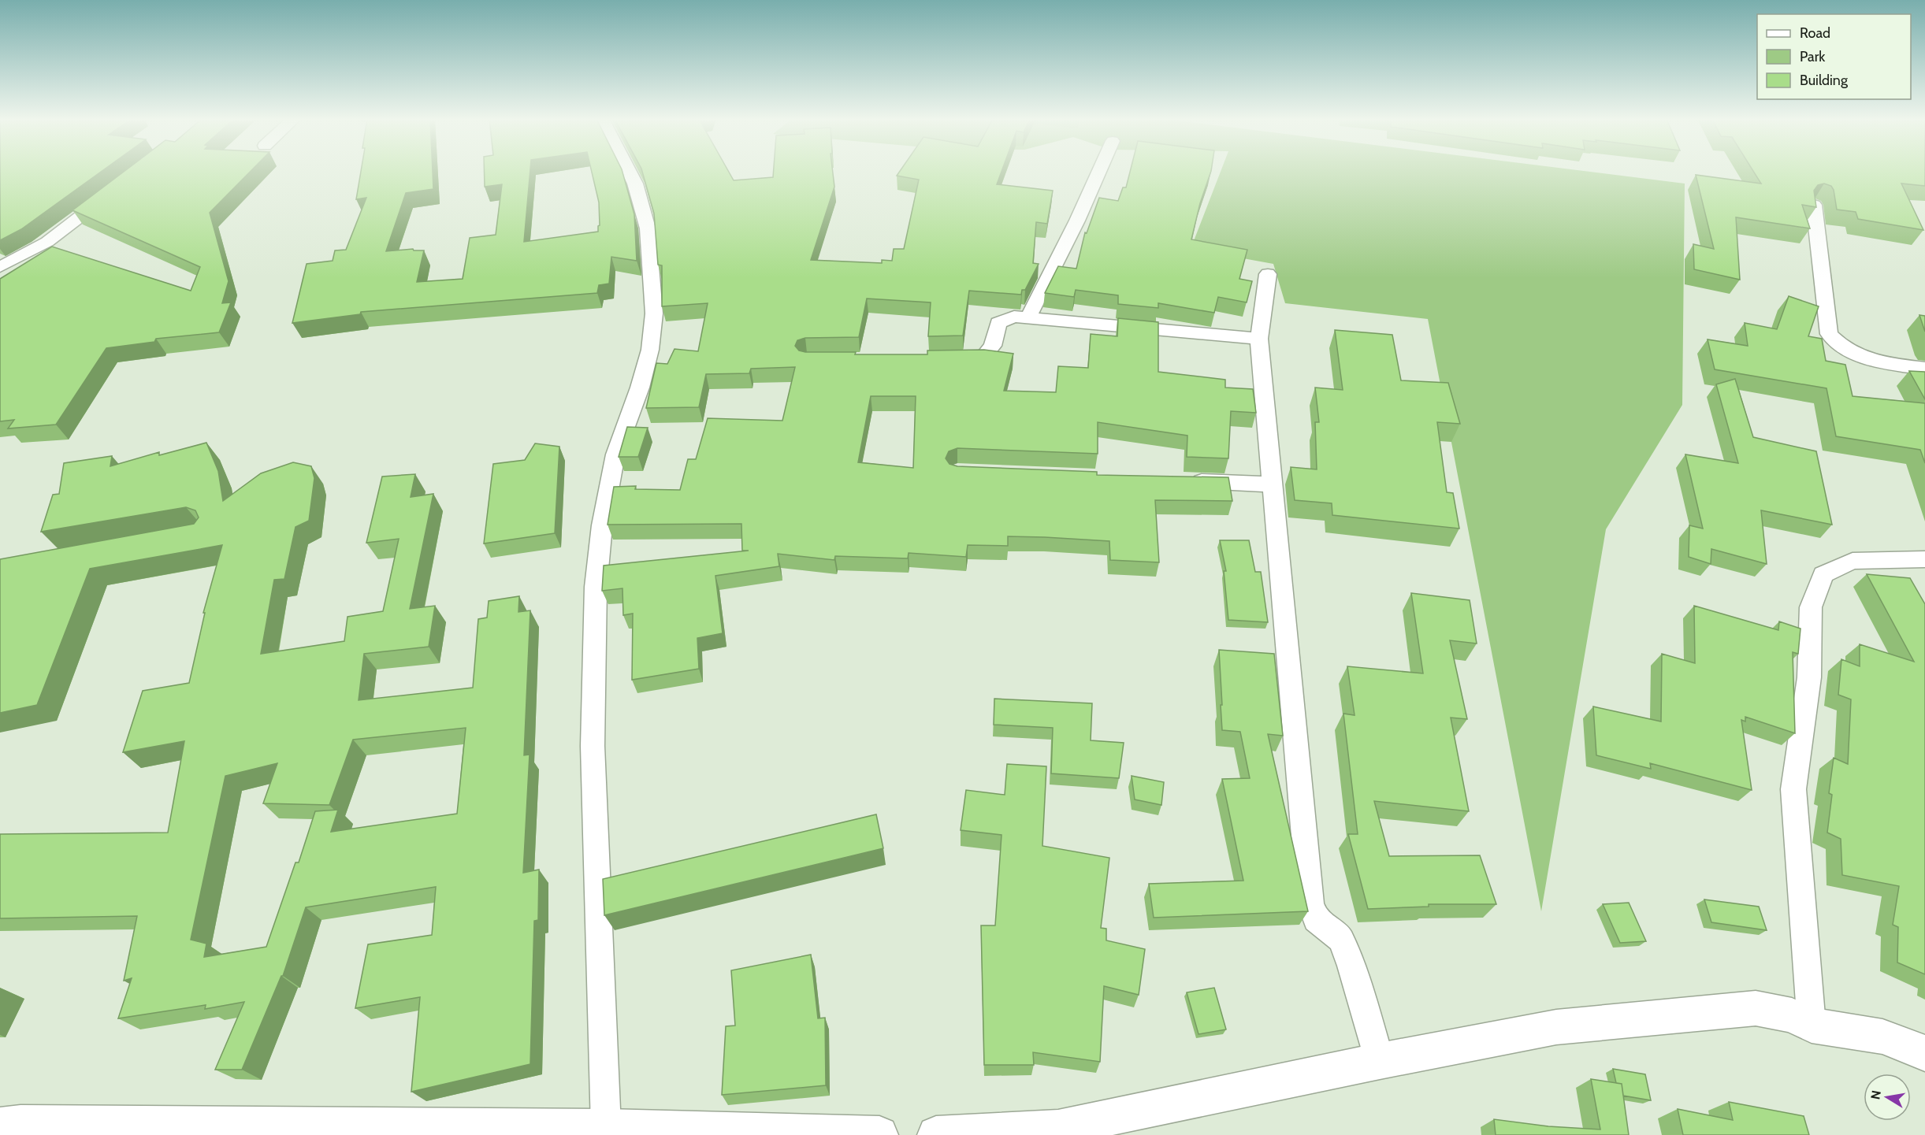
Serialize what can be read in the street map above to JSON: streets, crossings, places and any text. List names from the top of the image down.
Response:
{
  "legend": ["Road", "Park", "Building"],
  "north": "left"
}
